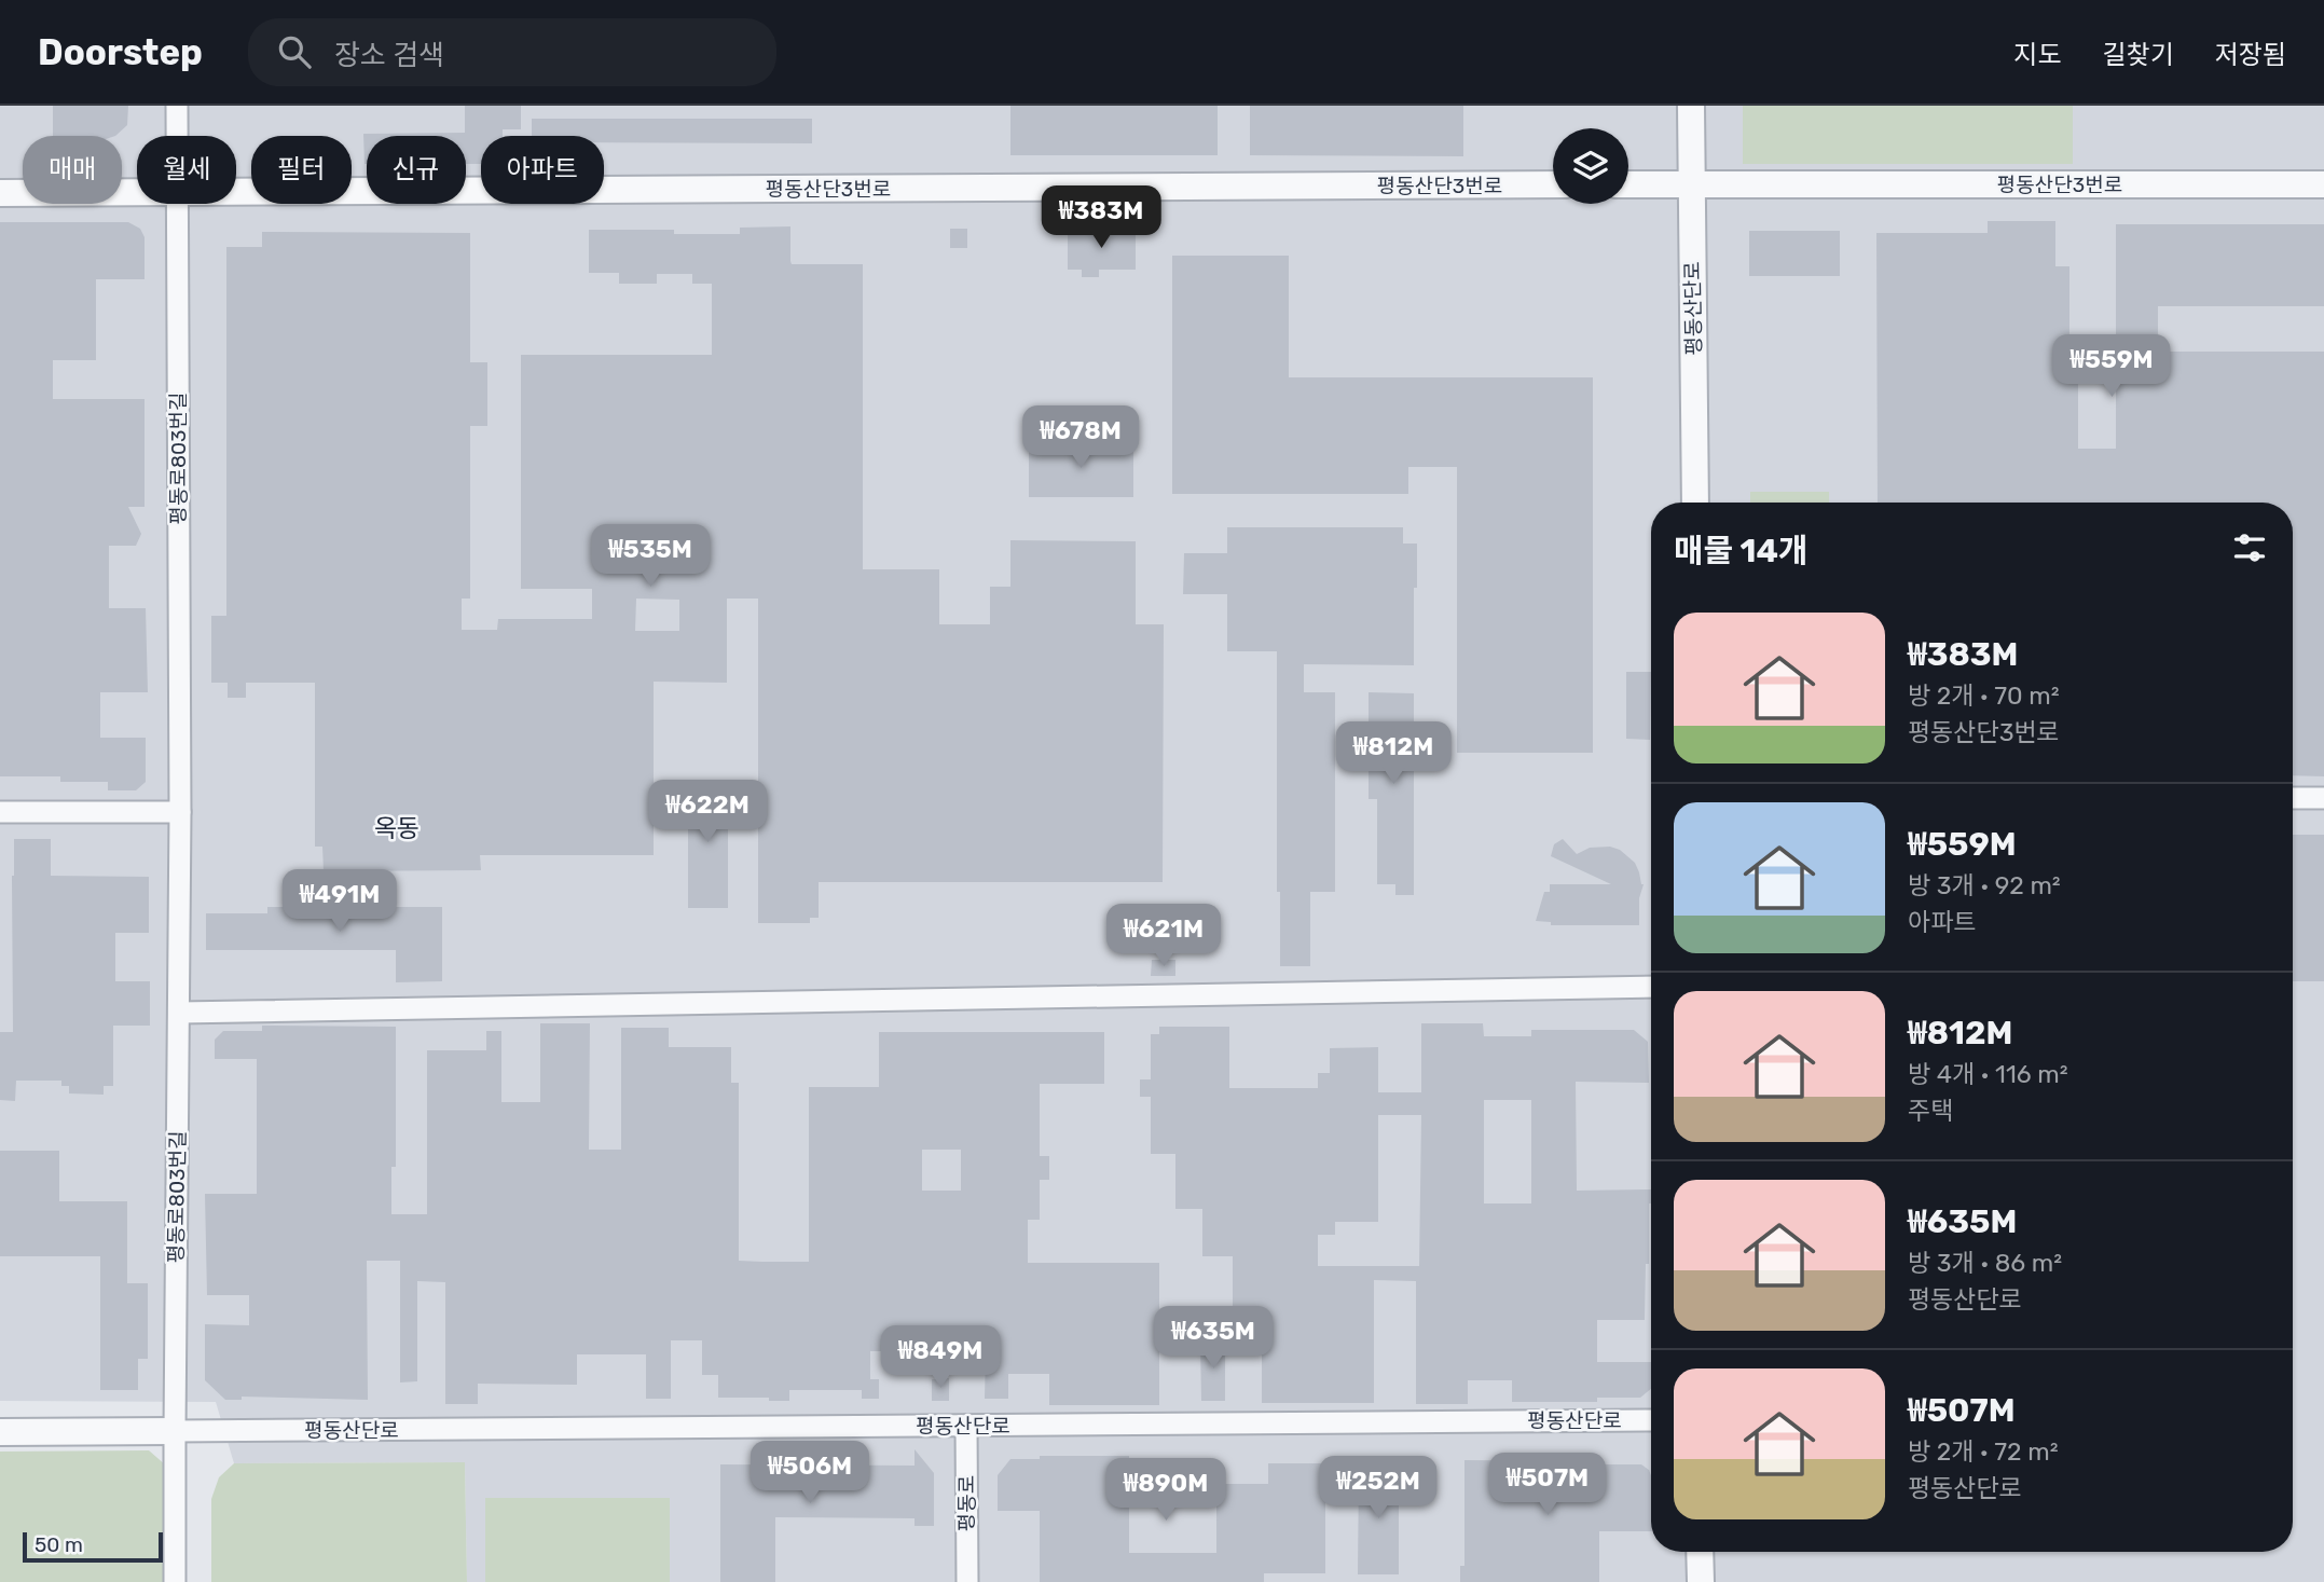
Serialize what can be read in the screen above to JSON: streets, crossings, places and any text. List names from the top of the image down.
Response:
{
  "streets": {
    "street": [
      "평동산단3번로",
      "평동산단로",
      "평동로803번길",
      "평동로"
    ]
  },
  "crossings": [
    ["평동산단3번로", "평동산단로"],
    ["평동산단로", "평동로803번길"],
    ["평동산단로", "평동로"]
  ],
  "districts": ["옥동"],
  "scale_bar": "50 m",
  "page": {
    "header": "Doorstep",
    "search": "장소 검색",
    "nav": ["지도", "길찾기", "저장됨"],
    "chip": [
      "매매",
      "월세",
      "필터",
      "신규",
      "아파트"
    ],
    "price": [
      "₩383M",
      "₩559M",
      "₩678M",
      "₩535M",
      "₩812M",
      "₩622M",
      "₩491M",
      "₩621M",
      "₩635M",
      "₩849M",
      "₩506M",
      "₩507M",
      "₩252M",
      "₩890M"
    ],
    "heading": "매물 14개",
    "list": [
      {
        "name": "₩383M",
        "note": "방 2개 · 70 m² · 평동산단3번로"
      },
      {
        "name": "₩559M",
        "note": "방 3개 · 92 m² · 아파트"
      },
      {
        "name": "₩812M",
        "note": "방 4개 · 116 m² · 주택"
      },
      {
        "name": "₩635M",
        "note": "방 3개 · 86 m² · 평동산단로"
      },
      {
        "name": "₩507M",
        "note": "방 2개 · 72 m² · 평동산단로"
      }
    ],
    "scale": "50 m"
  }
}
